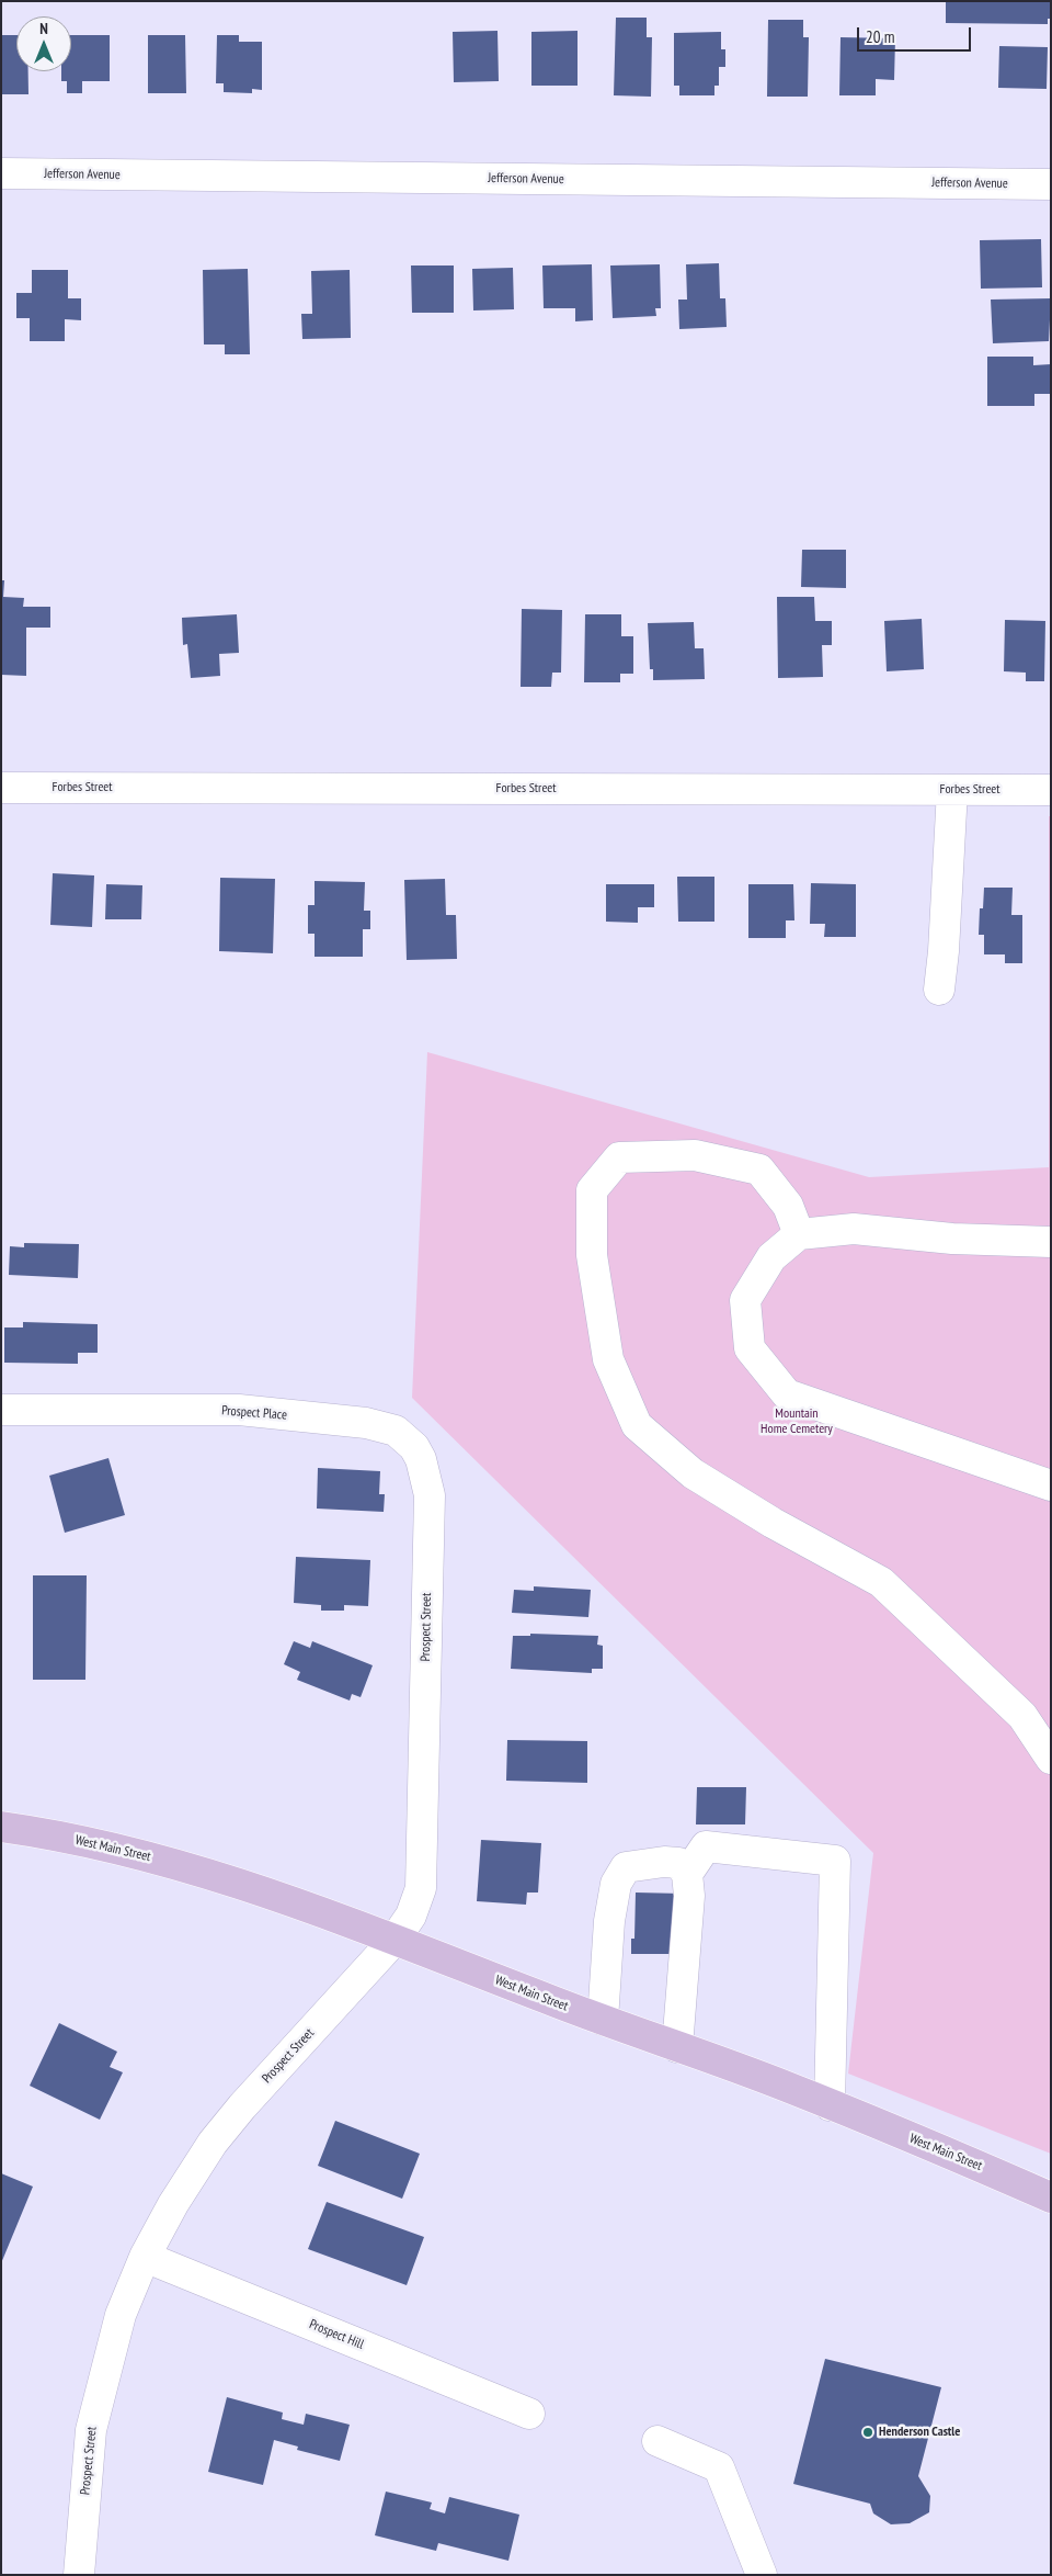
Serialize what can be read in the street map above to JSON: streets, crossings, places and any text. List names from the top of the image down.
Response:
{
  "streets": {
    "main road": ["West Main Street"],
    "street": [
      "Jefferson Avenue",
      "Forbes Street",
      "Prospect Place",
      "Prospect Street",
      "Prospect Hill"
    ]
  },
  "crossings": [
    ["Prospect Place", "Prospect Street"],
    ["Prospect Street", "West Main Street"],
    ["Prospect Street", "Prospect Hill"]
  ],
  "parks": ["Mountain Home Cemetery"],
  "places": ["Henderson Castle"],
  "scale_bar": "20 m",
  "north": "top"
}
